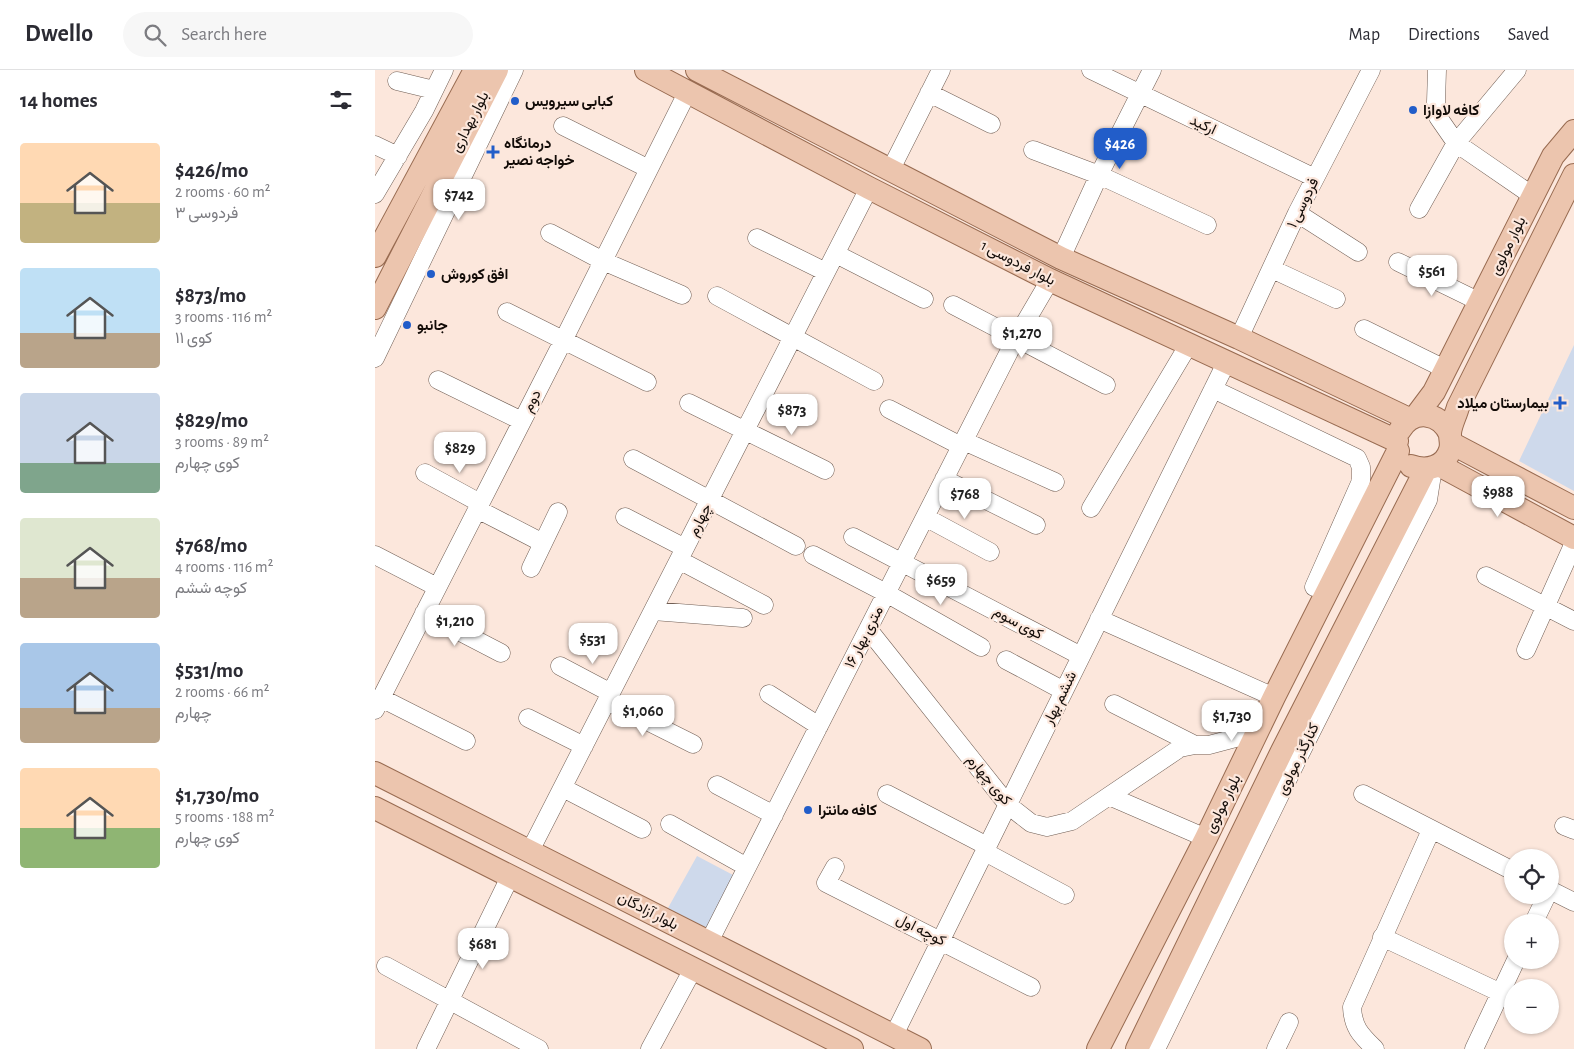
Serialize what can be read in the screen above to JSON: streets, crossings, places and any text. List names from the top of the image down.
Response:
{
  "streets": {
    "main road": [
      "بلوار بهداری",
      "بلوار مولوی",
      "بلوار فردوسی 1",
      "بلوار آزادگان"
    ],
    "street": [
      "ارکید",
      "فردوسی ۱",
      "دوم",
      "چهارم",
      "کوی سوم",
      "۱۶ متری بهار",
      "ششم بهار",
      "کنارگذر مولوی",
      "کوی چهارم",
      "کوچه اول"
    ]
  },
  "crossings": [
    ["ارکید", "فردوسی ۱"],
    ["فردوسی ۱", "بلوار فردوسی 1"],
    ["بلوار مولوی", "بلوار فردوسی 1"],
    ["بلوار مولوی", "کنارگذر مولوی"],
    ["بلوار مولوی", "کوی چهارم"],
    ["بلوار فردوسی 1", "دوم"],
    ["بلوار فردوسی 1", "چهارم"],
    ["بلوار فردوسی 1", "۱۶ متری بهار"],
    ["بلوار فردوسی 1", "ششم بهار"],
    ["بلوار فردوسی 1", "کنارگذر مولوی"],
    ["چهارم", "بلوار آزادگان"],
    ["کوی سوم", "۱۶ متری بهار"],
    ["کوی سوم", "ششم بهار"],
    ["۱۶ متری بهار", "کوی چهارم"],
    ["۱۶ متری بهار", "بلوار آزادگان"],
    ["ششم بهار", "کوی چهارم"],
    ["ششم بهار", "بلوار آزادگان"],
    ["ششم بهار", "کوچه اول"]
  ],
  "places": {
    "other": [
      "کبابی سیرویس",
      "کافه لاوازا",
      "افق کوروش",
      "جانبو",
      "کافه مانترا"
    ],
    "health": ["درمانگاه خواجه نصیر", "بیمارستان میلاد"]
  },
  "page": {
    "header": "Dwello",
    "search": "Search here",
    "nav": ["Map", "Directions", "Saved"],
    "heading": "14 homes",
    "price": [
      "$426",
      "$742",
      "$561",
      "$1,270",
      "$873",
      "$829",
      "$988",
      "$768",
      "$659",
      "$1,210",
      "$531",
      "$1,060",
      "$1,730",
      "$681"
    ],
    "list": [
      {
        "name": "$426/mo",
        "note": "2 rooms · 60 m² · فردوسی ۳"
      },
      {
        "name": "$873/mo",
        "note": "3 rooms · 116 m² · کوی ۱۱"
      },
      {
        "name": "$829/mo",
        "note": "3 rooms · 89 m² · کوی چهارم"
      },
      {
        "name": "$768/mo",
        "note": "4 rooms · 116 m² · کوچه ششم"
      },
      {
        "name": "$531/mo",
        "note": "2 rooms · 66 m² · چهارم"
      },
      {
        "name": "$1,730/mo",
        "note": "5 rooms · 188 m² · کوی چهارم"
      }
    ],
    "map_buttons": ["+", "−"]
  }
}
